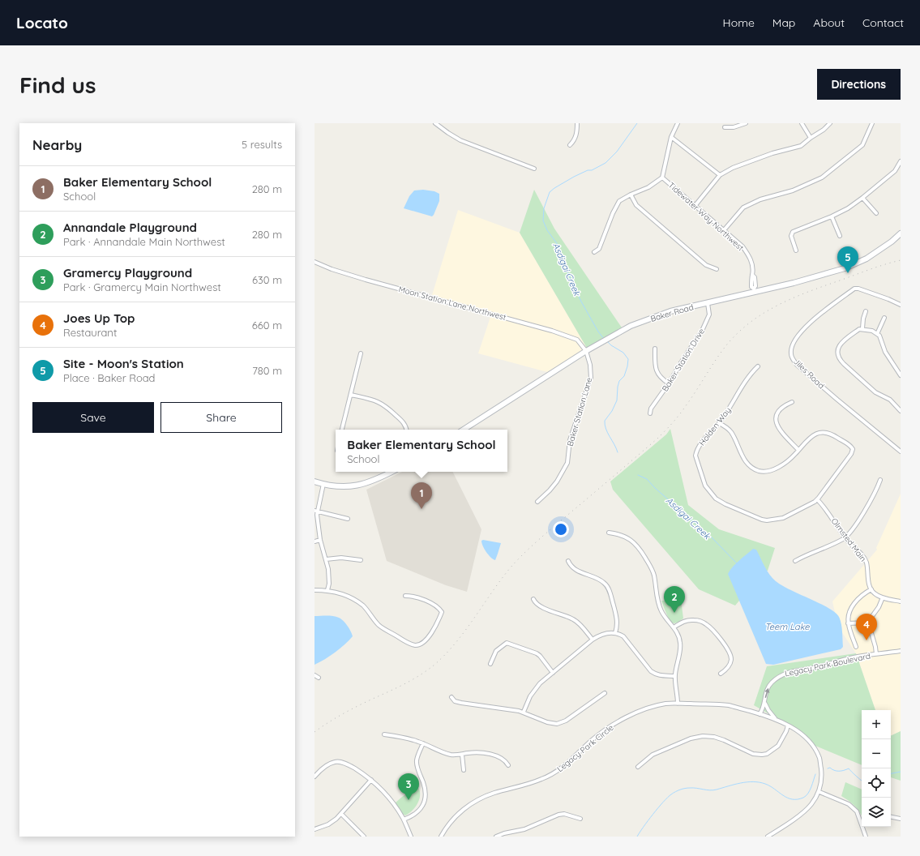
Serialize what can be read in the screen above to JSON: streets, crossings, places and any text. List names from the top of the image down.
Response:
{
  "streets": {
    "main road": ["Baker Road"],
    "street": [
      "Tidewater Way Northwest",
      "Moon Station Lane Northwest",
      "Baker Station Drive",
      "Jiles Road",
      "Baker Station Lane",
      "Holden Way",
      "Olmsted Main",
      "Legacy Park Boulevard",
      "Legacy Park Circle"
    ]
  },
  "crossings": [
    ["Tidewater Way Northwest", "Baker Road"],
    ["Moon Station Lane Northwest", "Baker Road"],
    ["Moon Station Lane Northwest", "Baker Station Lane"],
    ["Baker Road", "Baker Station Drive"],
    ["Baker Road", "Baker Station Lane"],
    ["Holden Way", "Olmsted Main"],
    ["Legacy Park Boulevard", "Legacy Park Circle"]
  ],
  "one_way": ["Legacy Park Boulevard"],
  "water": ["Asdigai Creek", "Teem Lake"],
  "page": {
    "header": "Locato",
    "nav": [
      "Home",
      "Map",
      "About",
      "Contact"
    ],
    "buttons": [
      "Directions",
      ["Save", "Share"]
    ],
    "title": "Find us",
    "heading": ["Nearby", "5 results"],
    "list": [
      {
        "mark": "1",
        "name": "Baker Elementary School",
        "note": "School",
        "value": "280 m"
      },
      {
        "mark": "2",
        "name": "Annandale Playground",
        "note": "Park · Annandale Main Northwest",
        "value": "280 m"
      },
      {
        "mark": "3",
        "name": "Gramercy Playground",
        "note": "Park · Gramercy Main Northwest",
        "value": "630 m"
      },
      {
        "mark": "4",
        "name": "Joes Up Top",
        "note": "Restaurant",
        "value": "660 m"
      },
      {
        "mark": "5",
        "name": "Site - Moon's Station",
        "note": "Place · Baker Road",
        "value": "780 m"
      }
    ],
    "pins": [
      "5",
      "1",
      "2",
      "4",
      "3"
    ],
    "popup": ["Baker Elementary School", "School"],
    "map_buttons": ["+", "−"]
  }
}
